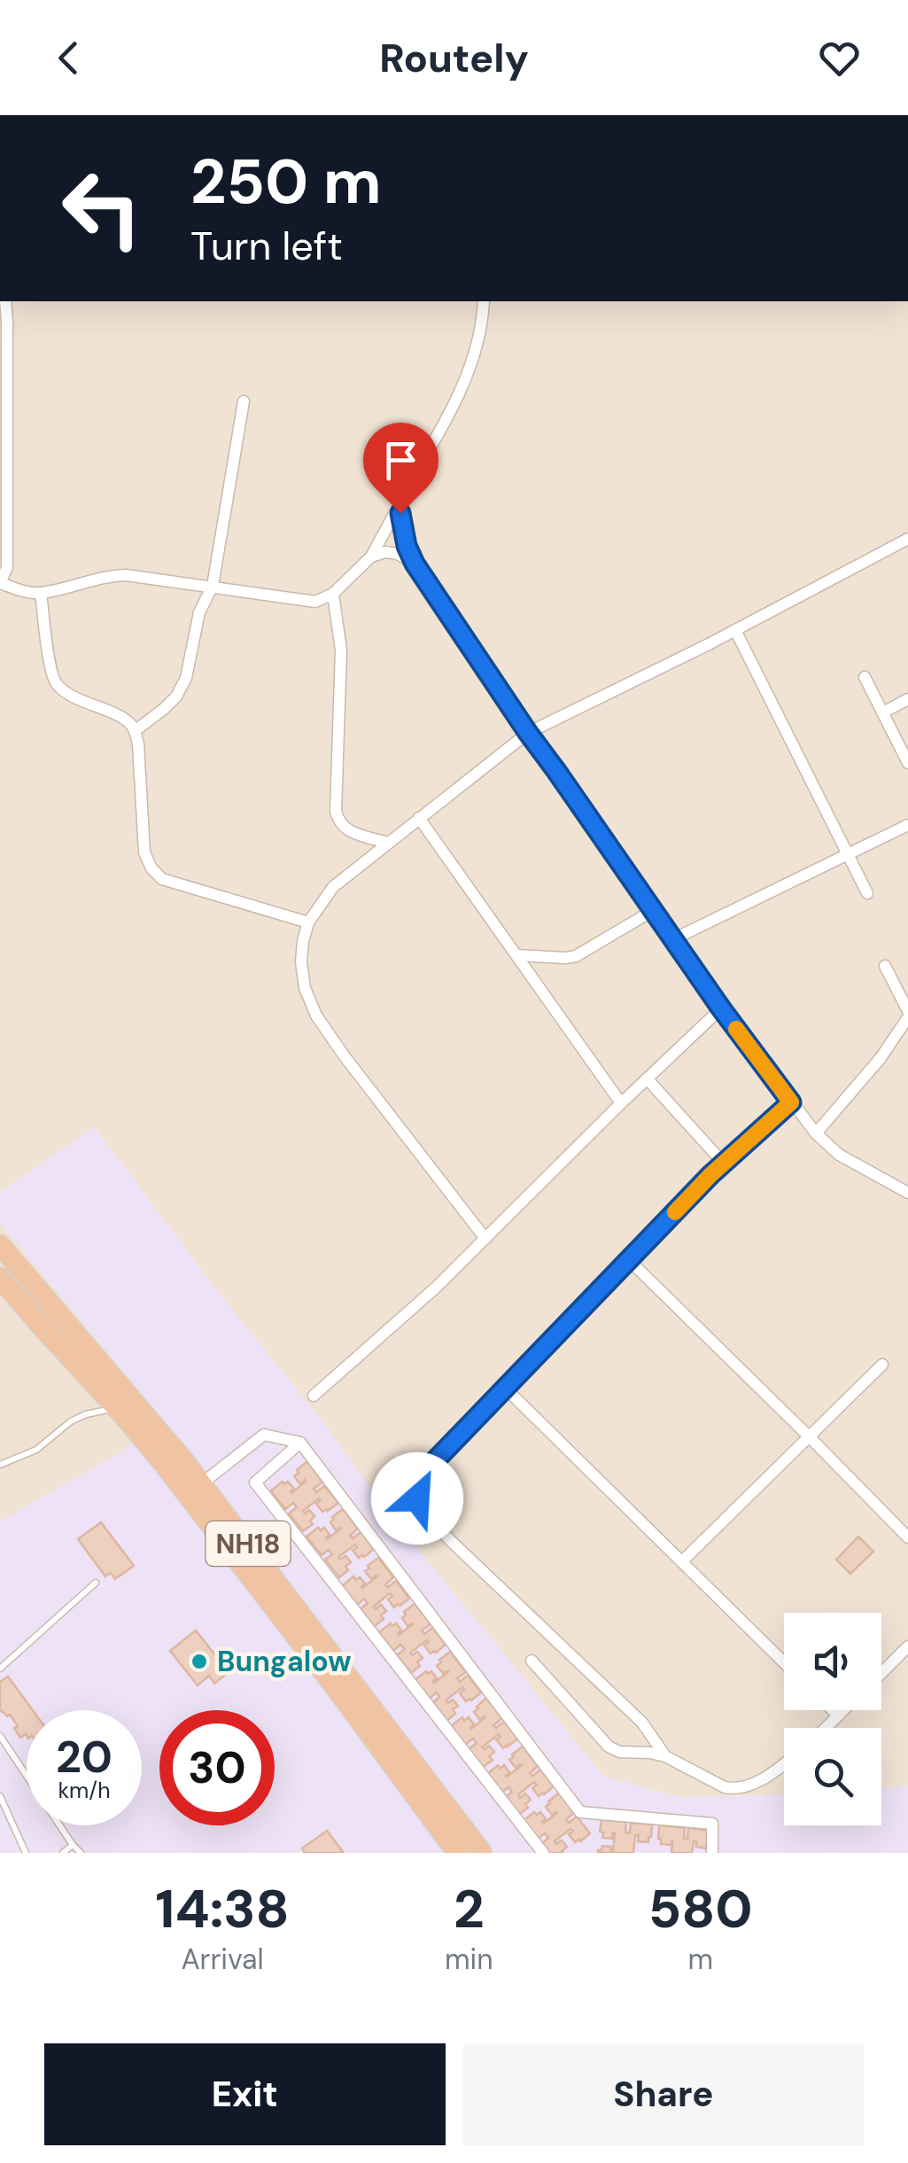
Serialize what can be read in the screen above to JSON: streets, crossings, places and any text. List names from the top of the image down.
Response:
{
  "streets": {
    "highway": ["NH18"]
  },
  "places": ["Bungalow"],
  "page": {
    "header": "Routely",
    "turn": ["250 m", "Turn left"],
    "speed": "20 km/h",
    "limit": "30",
    "eta": [
      "14:38",
      "Arrival",
      "2",
      "min",
      "580",
      "m"
    ],
    "buttons": ["Exit", "Share"]
  }
}
